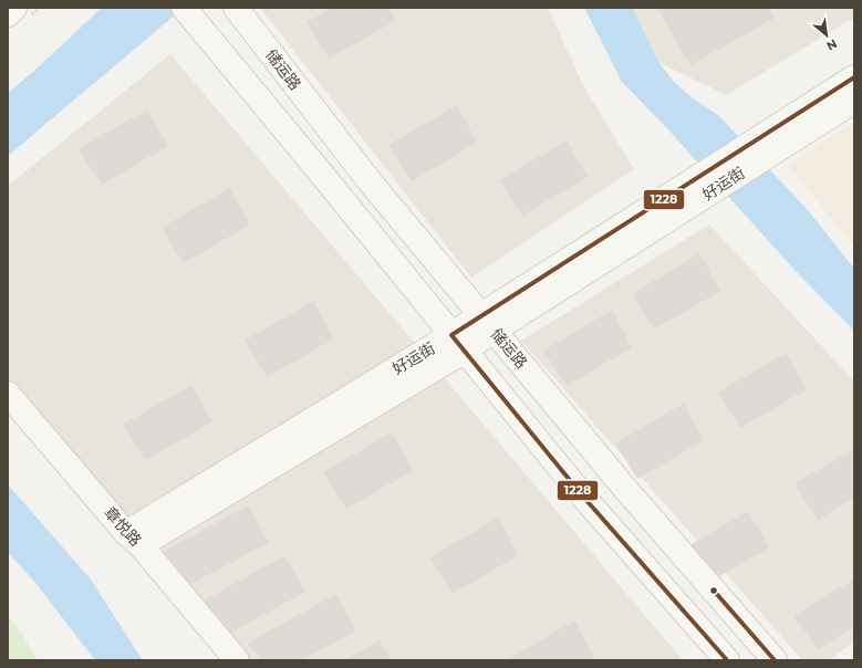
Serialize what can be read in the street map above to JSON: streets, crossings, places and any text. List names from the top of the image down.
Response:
{
  "streets": {
    "street": ["储运路", "好运街", "章悦路"]
  },
  "crossings": [
    ["储运路", "好运街"],
    ["好运街", "章悦路"]
  ],
  "lines": ["transit line 1228"],
  "north": "bottom right"
}
